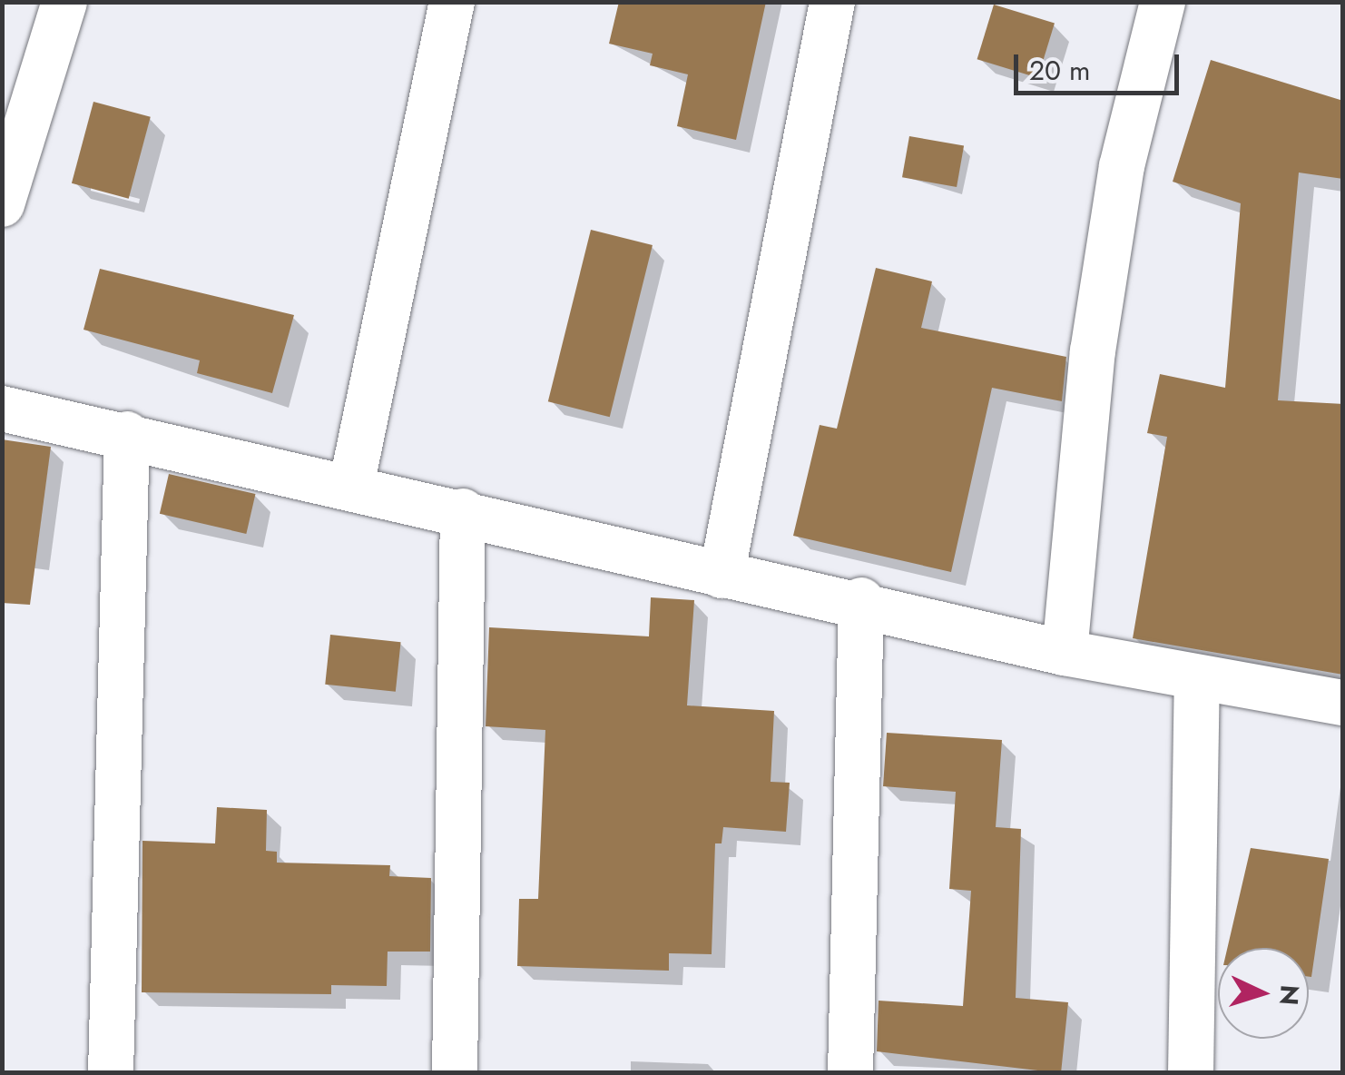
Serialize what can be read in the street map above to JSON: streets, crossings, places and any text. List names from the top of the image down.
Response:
{
  "scale_bar": "20 m",
  "north": "right"
}
